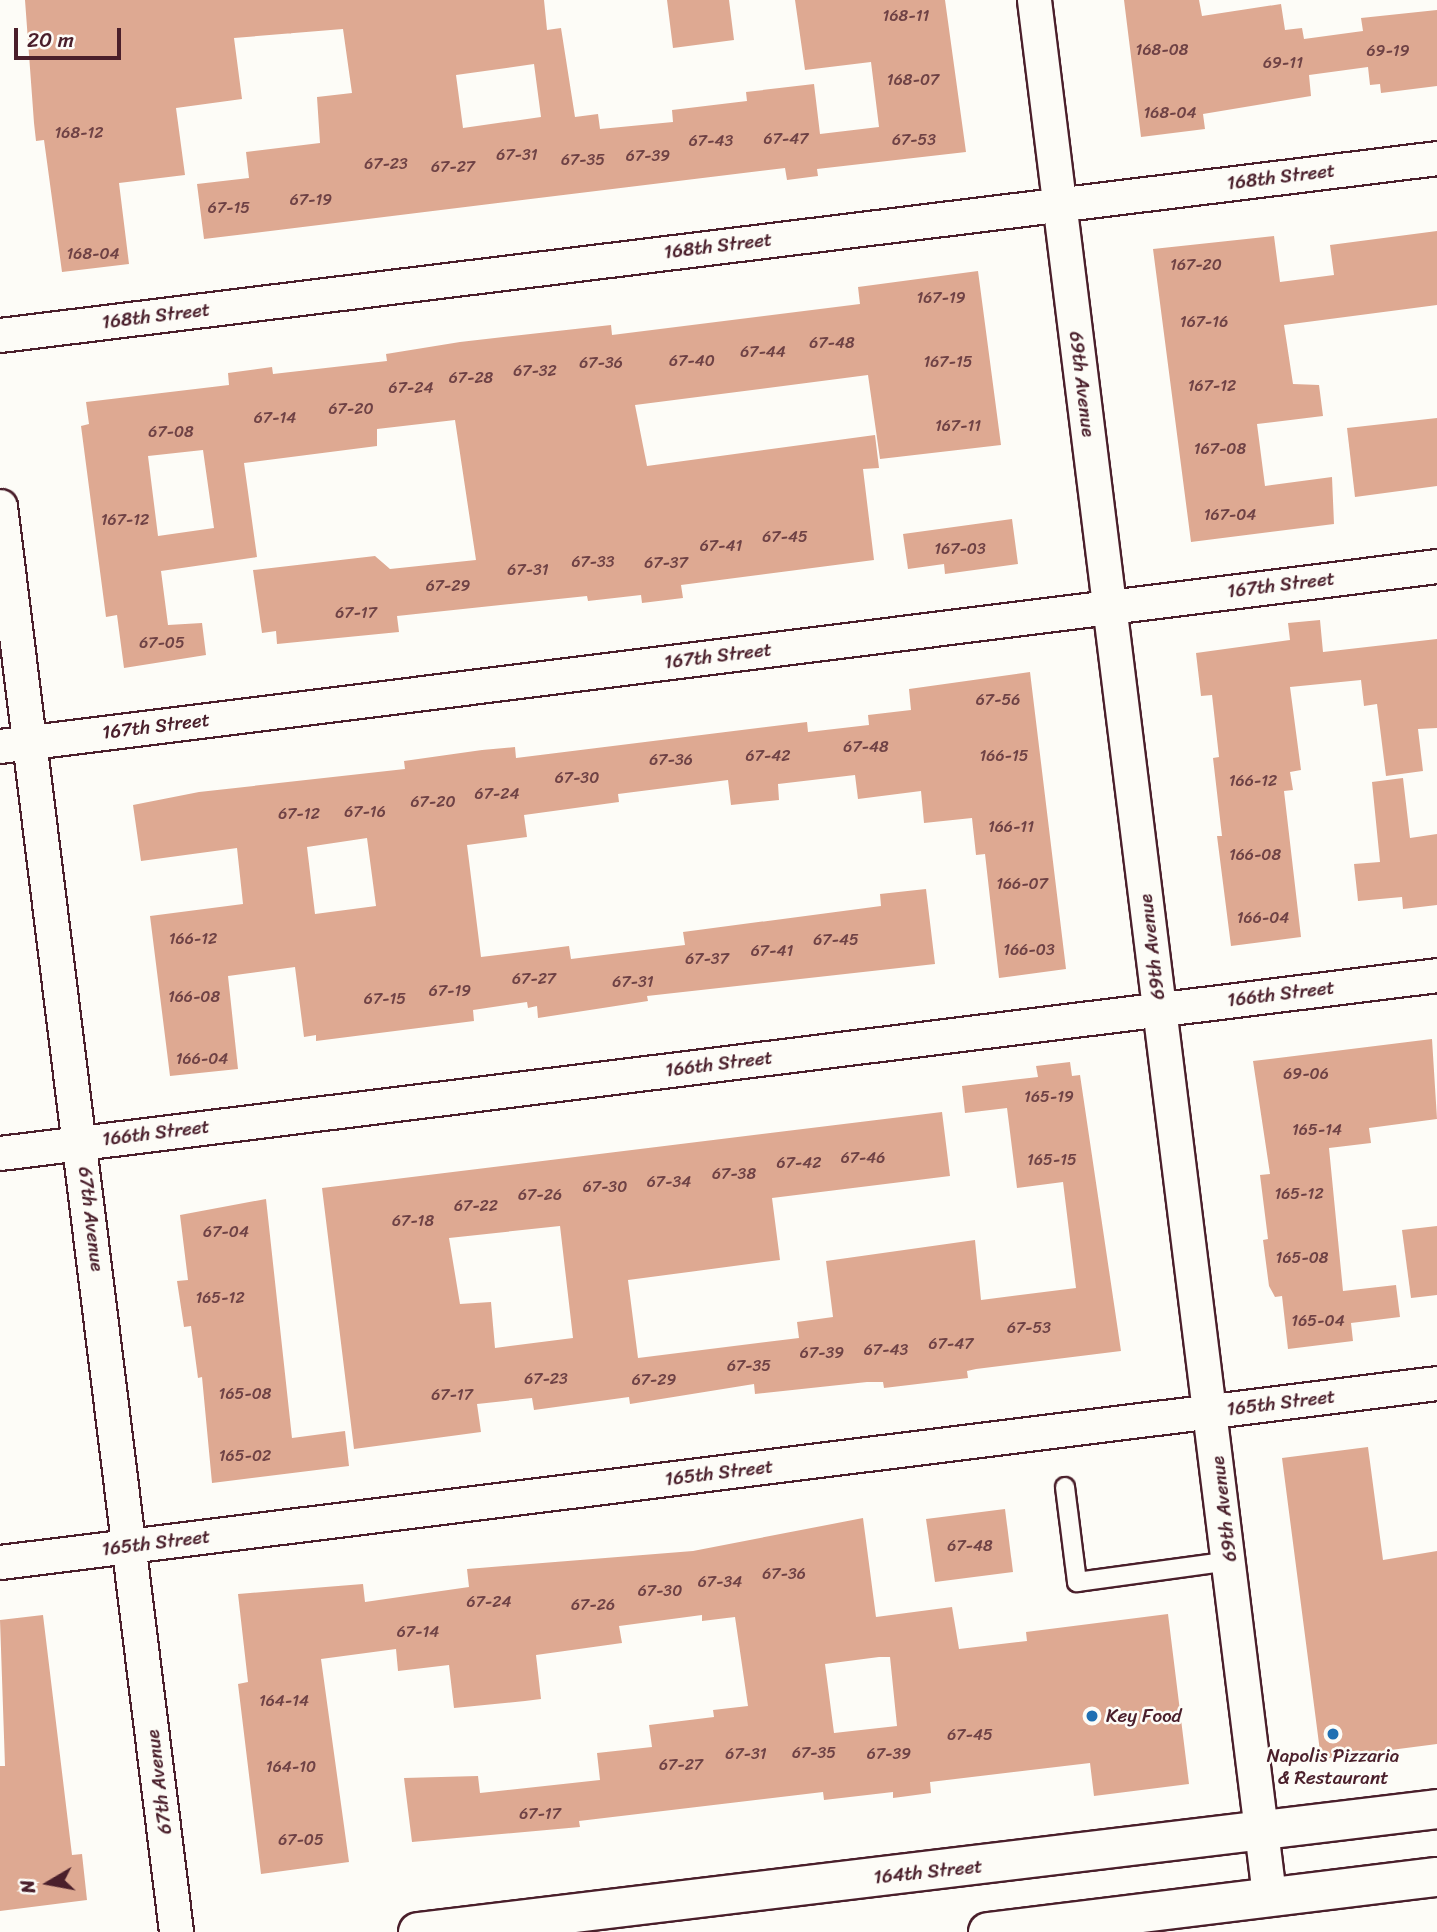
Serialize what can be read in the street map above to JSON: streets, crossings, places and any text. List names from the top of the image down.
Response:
{
  "streets": {
    "street": [
      "168th Street",
      "69th Avenue",
      "167th Street",
      "166th Street",
      "67th Avenue",
      "165th Street",
      "164th Street"
    ]
  },
  "crossings": [
    ["168th Street", "69th Avenue"],
    ["69th Avenue", "167th Street"],
    ["69th Avenue", "166th Street"],
    ["69th Avenue", "165th Street"],
    ["69th Avenue", "164th Street"],
    ["167th Street", "67th Avenue"],
    ["166th Street", "67th Avenue"],
    ["67th Avenue", "165th Street"]
  ],
  "places": ["Key Food", "Napolis Pizzaria & Restaurant"],
  "house_numbers": [
    "168-11",
    "168-08",
    "69-19",
    "69-11",
    "168-07",
    "168-04",
    "168-12",
    "67-47",
    "67-53",
    "67-43",
    "67-31",
    "67-39",
    "67-35",
    "67-23",
    "67-27",
    "67-19",
    "67-15",
    "168-04",
    "167-20",
    "167-19",
    "167-16",
    "67-48",
    "67-44",
    "67-40",
    "167-15",
    "67-36",
    "67-32",
    "67-28",
    "167-12",
    "67-24",
    "67-20",
    "67-14",
    "167-11",
    "67-08",
    "167-08",
    "167-04",
    "167-12",
    "67-45",
    "67-41",
    "167-03",
    "67-33",
    "67-37",
    "67-31",
    "67-29",
    "67-17",
    "67-05",
    "67-56",
    "67-48",
    "67-42",
    "166-15",
    "67-36",
    "67-30",
    "166-12",
    "67-24",
    "67-20",
    "67-16",
    "67-12",
    "166-11",
    "166-08",
    "166-07",
    "166-04",
    "166-12",
    "67-45",
    "166-03",
    "67-41",
    "67-37",
    "67-27",
    "67-31",
    "67-19",
    "166-08",
    "67-15",
    "166-04",
    "69-06",
    "165-19",
    "165-14",
    "67-46",
    "165-15",
    "67-42",
    "67-38",
    "67-34",
    "67-30",
    "165-12",
    "67-26",
    "67-22",
    "67-18",
    "67-04",
    "165-08",
    "165-12",
    "165-04",
    "67-53",
    "67-47",
    "67-43",
    "67-39",
    "67-35",
    "67-23",
    "67-29",
    "165-08",
    "67-17",
    "165-02",
    "67-48",
    "67-36",
    "67-34",
    "67-30",
    "67-24",
    "67-26",
    "67-14",
    "164-14",
    "67-45",
    "67-35",
    "67-31",
    "67-39",
    "67-27",
    "164-10",
    "67-17",
    "67-05"
  ],
  "scale_bar": "20 m",
  "north": "left"
}
